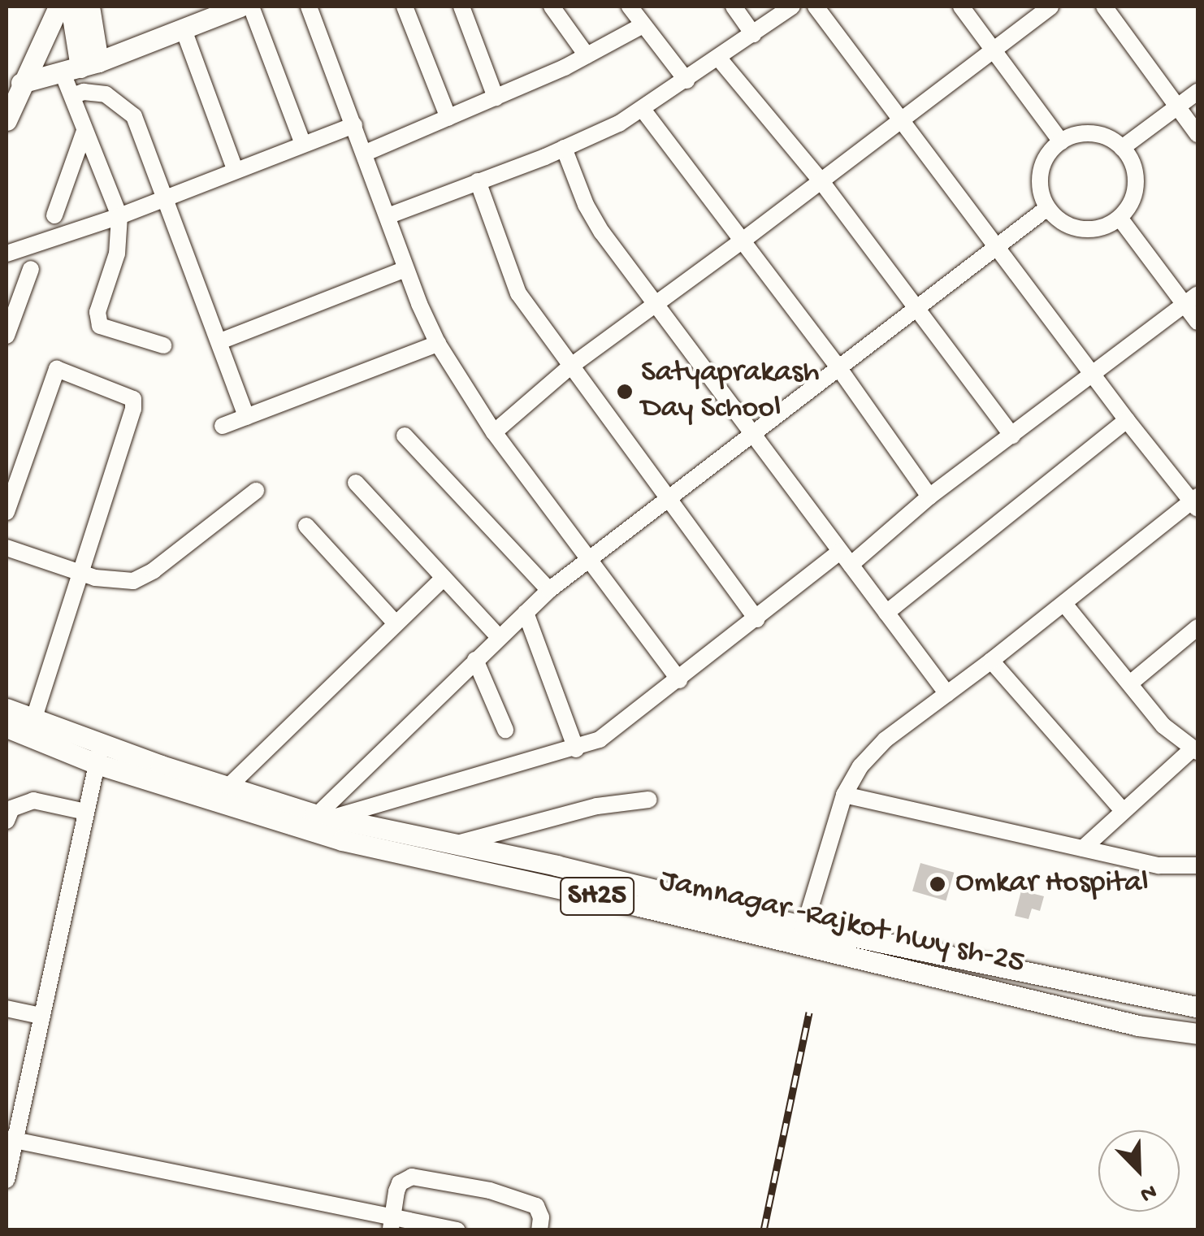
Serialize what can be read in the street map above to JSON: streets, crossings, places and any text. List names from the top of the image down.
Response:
{
  "streets": {
    "main road": ["SH25", "Jamnagar -Rajkot hwy sh-25"]
  },
  "crossings": [
    ["SH25", "Jamnagar -Rajkot hwy sh-25"]
  ],
  "places": ["Satyaprakash Day School", "Omkar Hospital"],
  "north": "bottom right"
}
